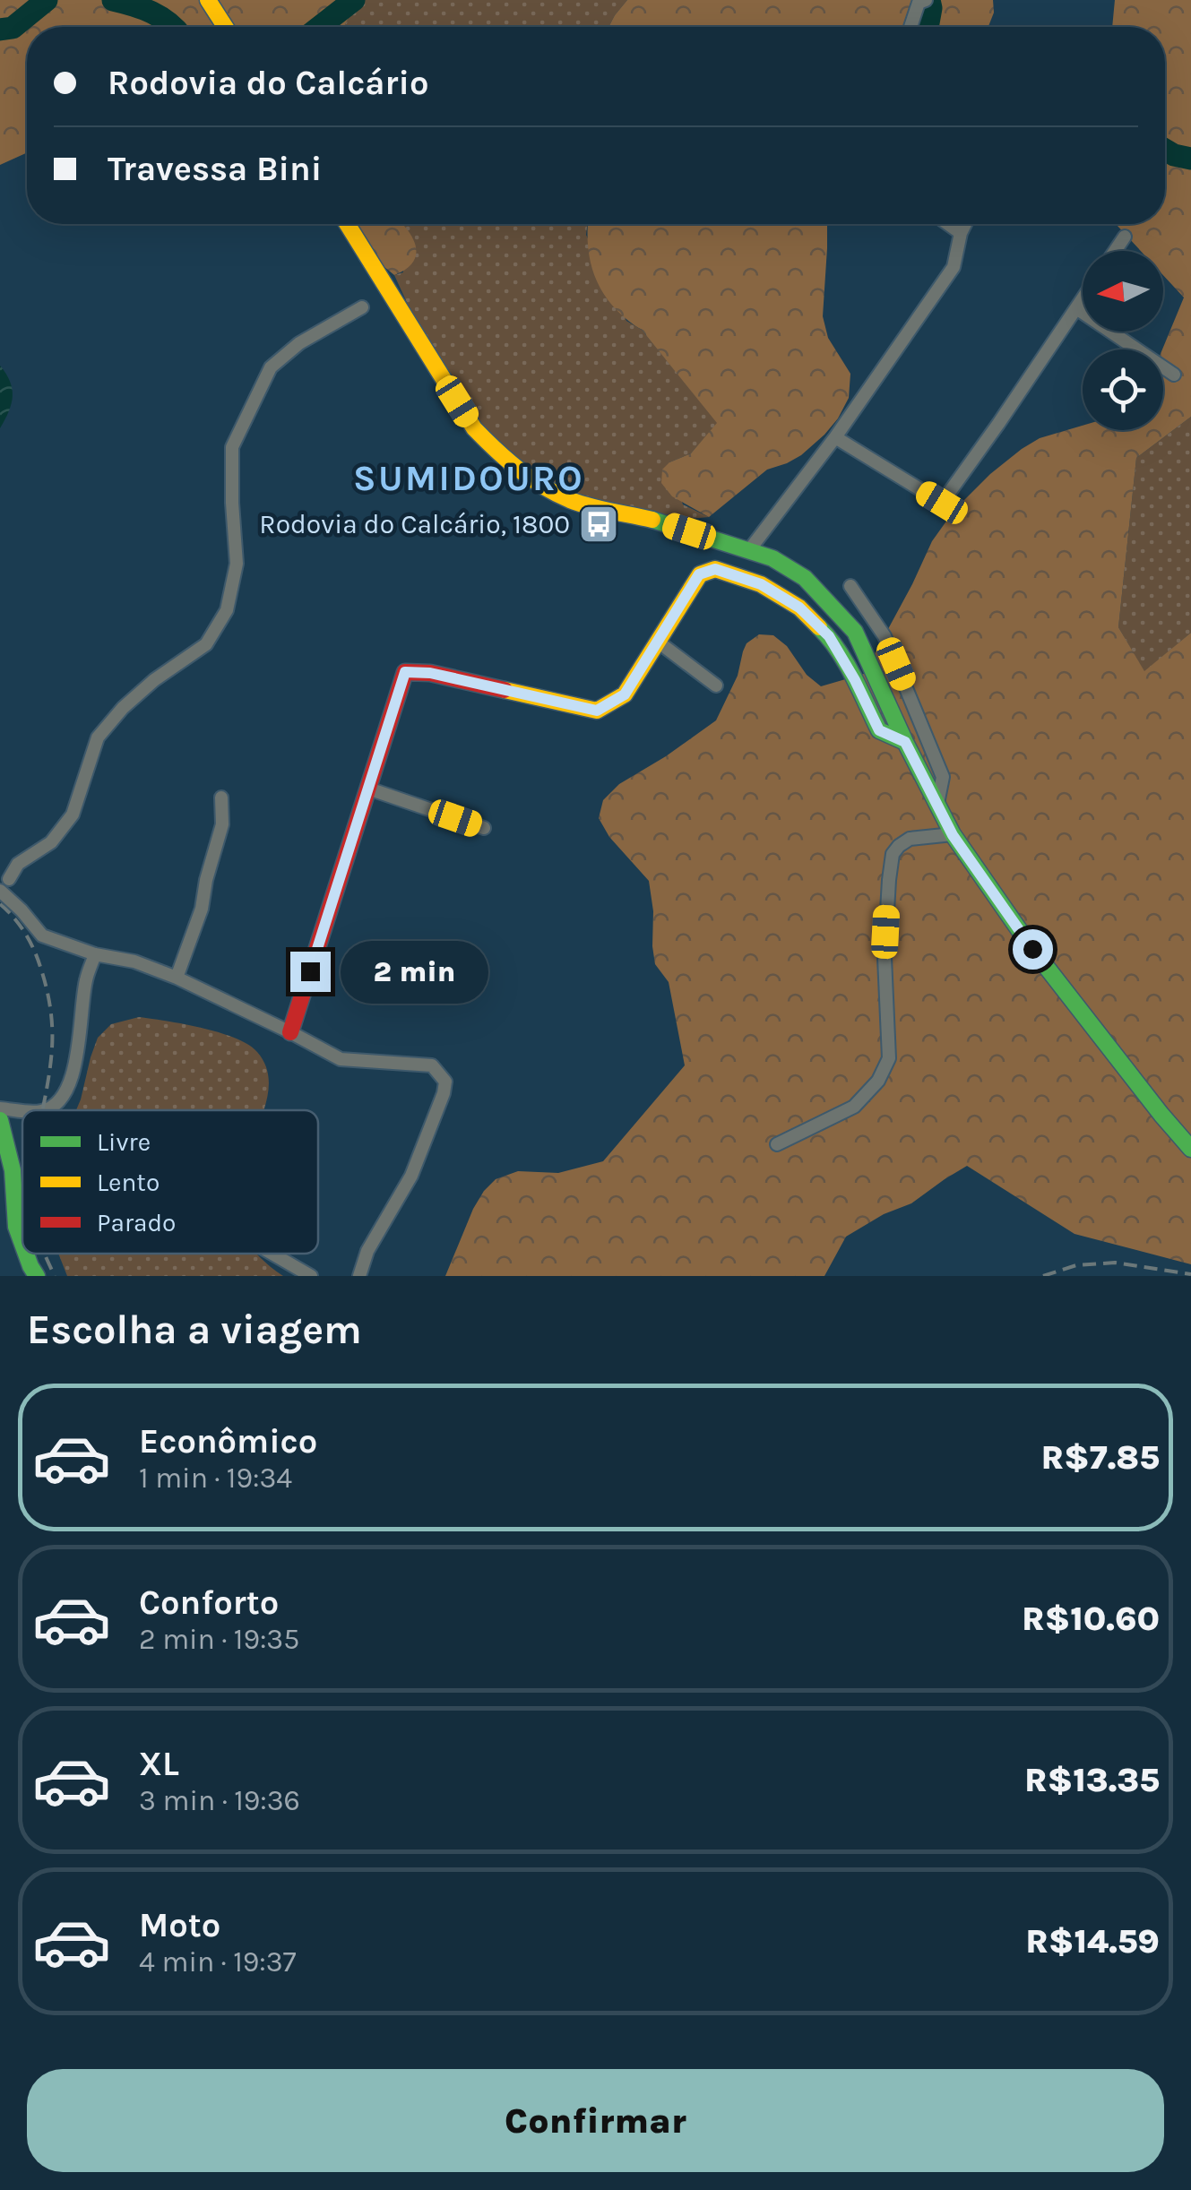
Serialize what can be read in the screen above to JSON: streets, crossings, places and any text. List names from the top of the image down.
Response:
{
  "districts": ["SUMIDOURO"],
  "places": {
    "bus stop": ["Rodovia do Calcário, 1800"]
  },
  "legend": ["Livre", "Lento", "Parado"],
  "north": "left",
  "page": {
    "banner": ["Rodovia do Calcário", "Travessa Bini"],
    "bubble": "2 min",
    "heading": "Escolha a viagem",
    "list": [
      {
        "name": "Econômico",
        "note": "1 min · 19:34",
        "value": "R$7.85"
      },
      {
        "name": "Conforto",
        "note": "2 min · 19:35",
        "value": "R$10.60"
      },
      {
        "name": "XL",
        "note": "3 min · 19:36",
        "value": "R$13.35"
      },
      {
        "name": "Moto",
        "note": "4 min · 19:37",
        "value": "R$14.59"
      }
    ],
    "buttons": "Confirmar"
  }
}
